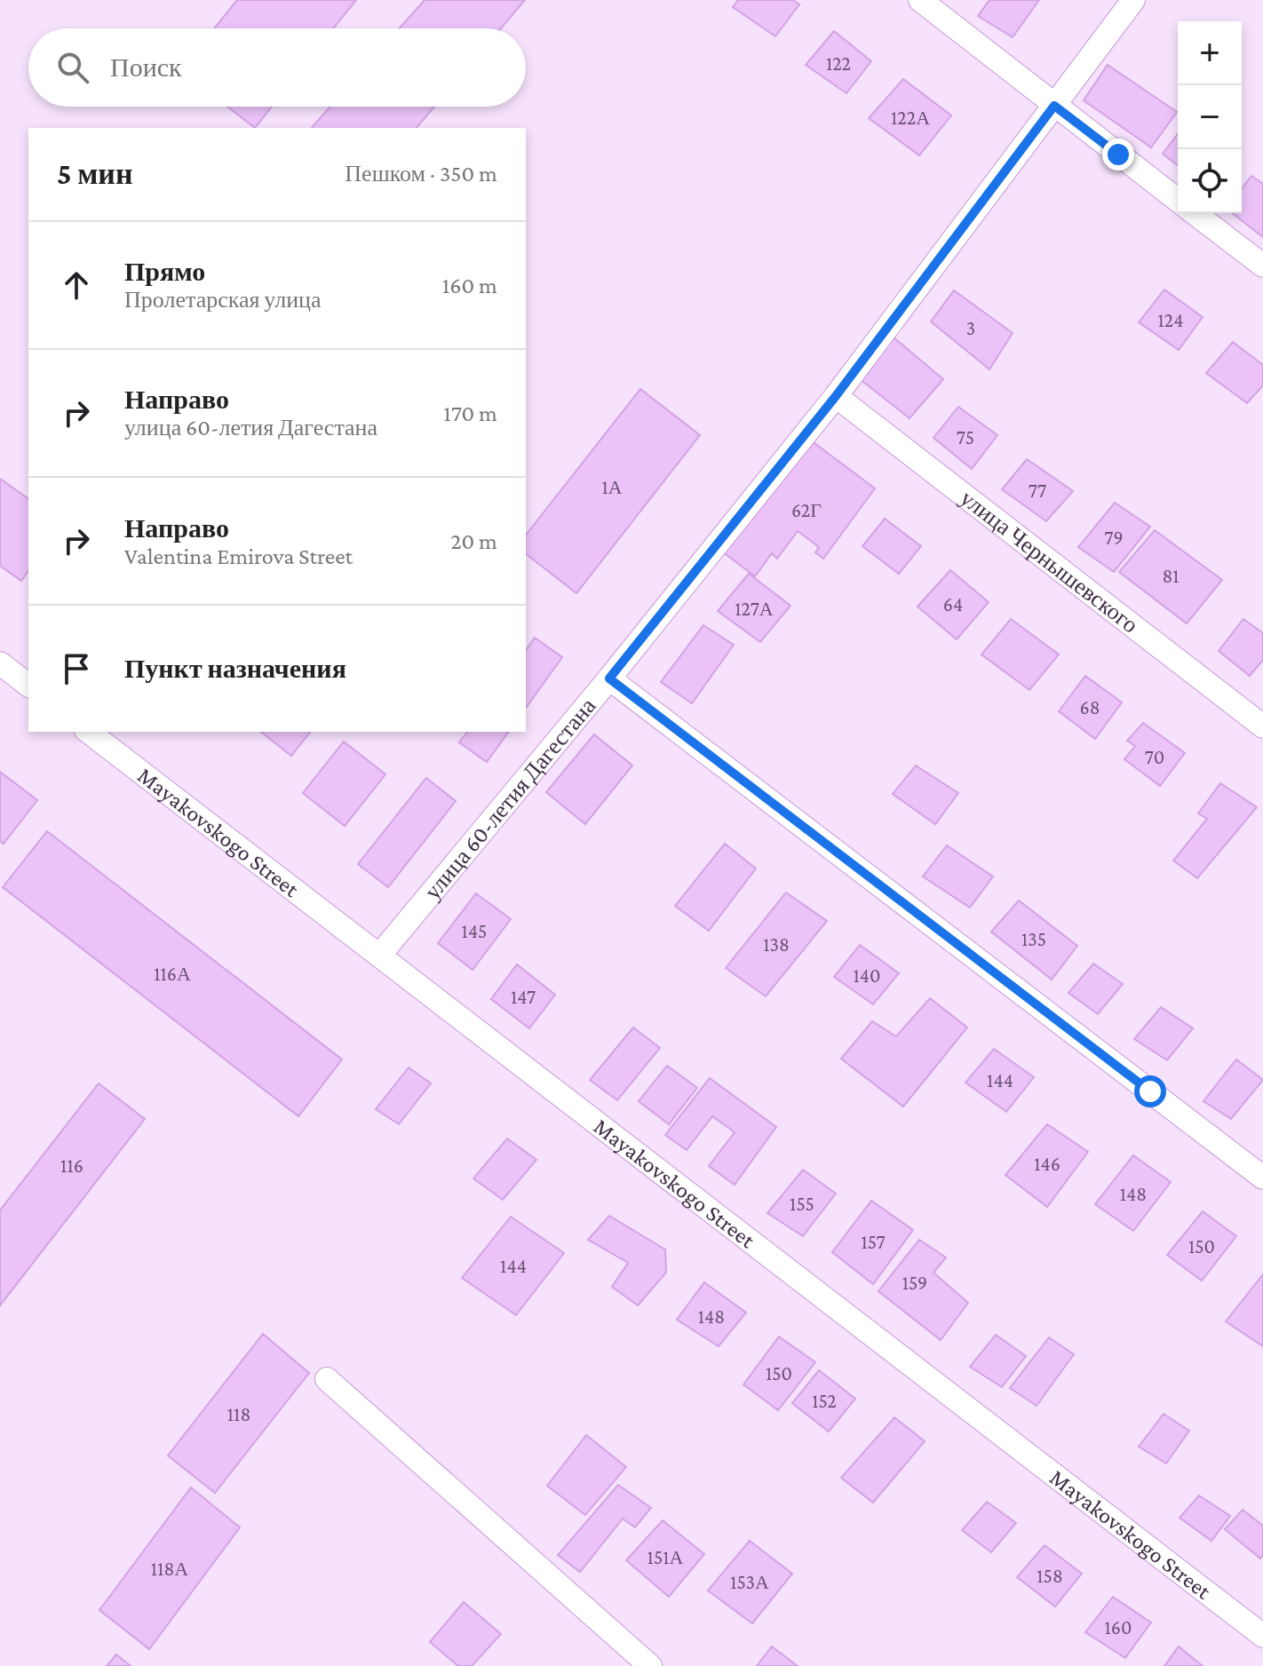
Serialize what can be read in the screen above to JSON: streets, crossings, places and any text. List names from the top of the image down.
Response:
{
  "streets": {
    "street": ["улица Чернышевского", "улица 60-летия Дагестана", "Mayakovskogo Street"]
  },
  "crossings": [
    ["улица Чернышевского", "улица 60-летия Дагестана"],
    ["улица 60-летия Дагестана", "Mayakovskogo Street"]
  ],
  "house_numbers": [
    "122",
    "122А",
    "124",
    "3",
    "75",
    "1А",
    "77",
    "62Г",
    "79",
    "81",
    "64",
    "127А",
    "68",
    "70",
    "145",
    "135",
    "138",
    "116А",
    "140",
    "147",
    "144",
    "146",
    "116",
    "148",
    "155",
    "157",
    "150",
    "144",
    "159",
    "148",
    "150",
    "152",
    "118",
    "151А",
    "118А",
    "158",
    "153А",
    "160"
  ],
  "page": {
    "map_buttons": ["+", "−"],
    "search": "Поиск",
    "heading": ["5 мин", "Пешком · 350 m"],
    "list": [
      ["Прямо", "Пролетарская улица", "160 m"],
      ["Направо", "улица 60-летия Дагестана", "170 m"],
      ["Направо", "Valentina Emirova Street", "20 m"],
      "Пункт назначения"
    ]
  }
}
